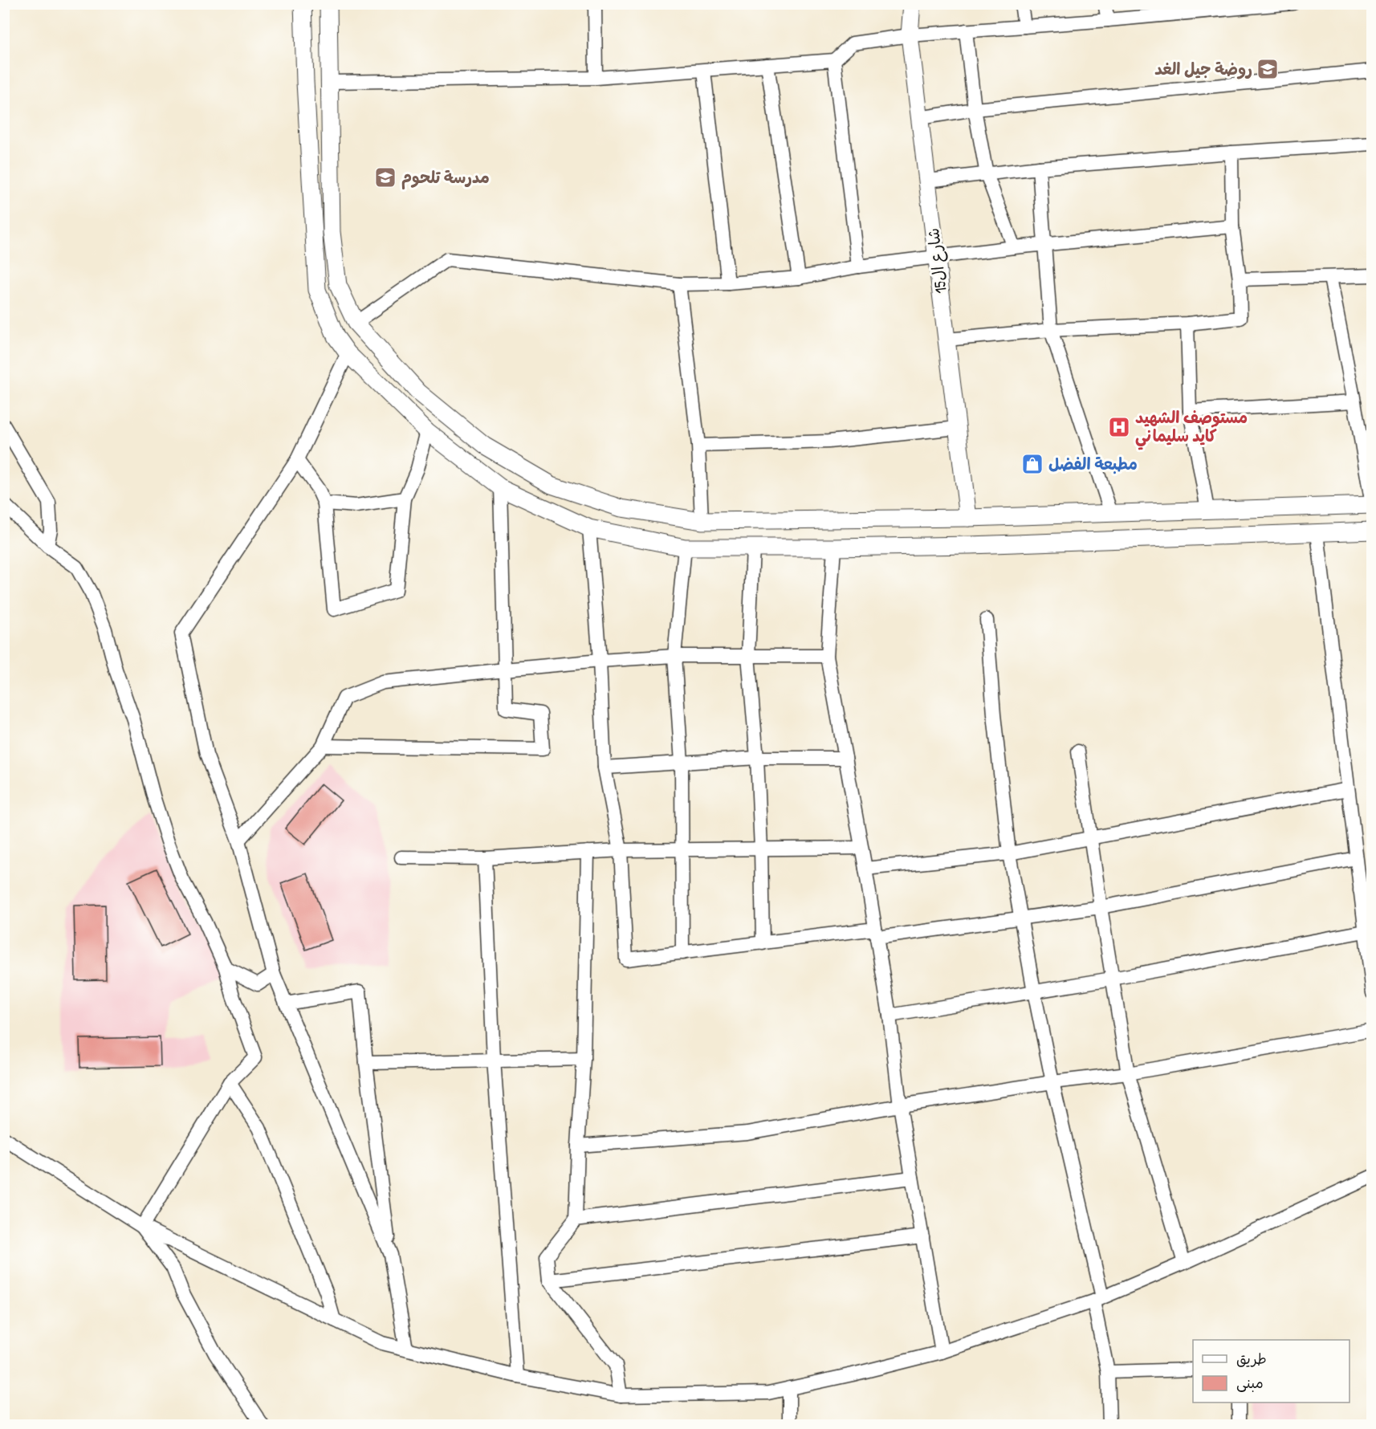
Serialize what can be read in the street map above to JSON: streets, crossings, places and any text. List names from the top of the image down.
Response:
{
  "streets": {
    "main road": ["شارع ال15"]
  },
  "places": {
    "school or university": ["روضة جيل الغد", "مدرسة تلحوم"],
    "hospital": ["مستوصف الشهيد كايد سليماني"],
    "shop": ["مطبعة الفضل"]
  },
  "legend": ["طريق", "مبنى"]
}
